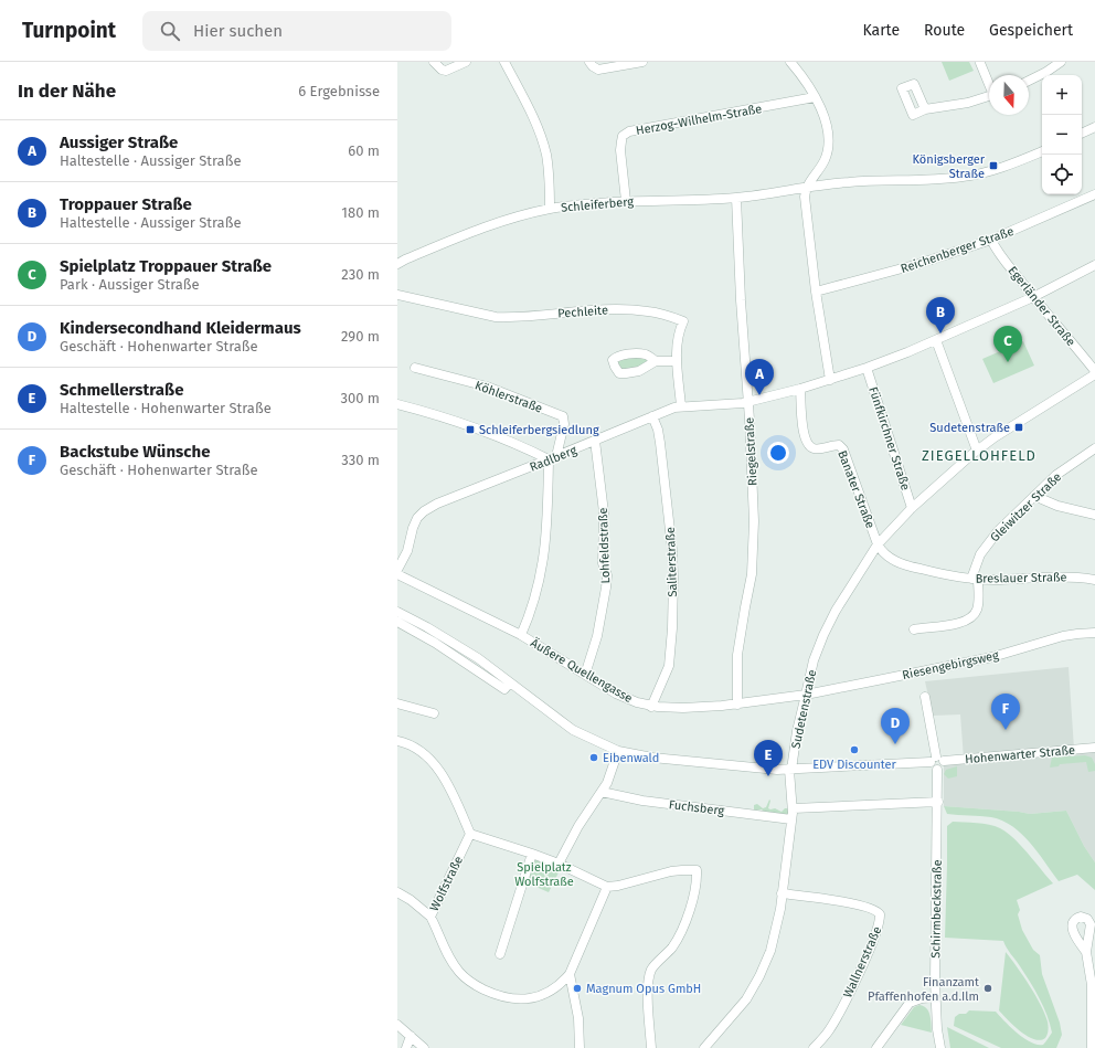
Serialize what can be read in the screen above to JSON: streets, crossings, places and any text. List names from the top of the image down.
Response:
{
  "streets": {
    "street": [
      "Herzog-Wilhelm-Straße",
      "Schleiferberg",
      "Reichenberger Straße",
      "Egerländer Straße",
      "Pechleite",
      "Köhlerstraße",
      "Fünfkirchner Straße",
      "Riegelstraße",
      "Radlberg",
      "Banater Straße",
      "Gleiwitzer Straße",
      "Lohfeldstraße",
      "Saliterstraße",
      "Breslauer Straße",
      "Riesengebirgsweg",
      "Äußere Quellengasse",
      "Sudetenstraße",
      "Hohenwarter Straße",
      "Fuchsberg",
      "Wolfstraße",
      "Schirmbeckstraße",
      "Wallnerstraße"
    ]
  },
  "crossings": [
    ["Herzog-Wilhelm-Straße", "Schleiferberg"],
    ["Schleiferberg", "Riegelstraße"],
    ["Reichenberger Straße", "Egerländer Straße"],
    ["Egerländer Straße", "Radlberg"],
    ["Pechleite", "Radlberg"],
    ["Köhlerstraße", "Radlberg"],
    ["Fünfkirchner Straße", "Radlberg"],
    ["Fünfkirchner Straße", "Sudetenstraße"],
    ["Riegelstraße", "Radlberg"],
    ["Riegelstraße", "Äußere Quellengasse"],
    ["Radlberg", "Banater Straße"],
    ["Radlberg", "Lohfeldstraße"],
    ["Radlberg", "Saliterstraße"],
    ["Banater Straße", "Breslauer Straße"],
    ["Banater Straße", "Sudetenstraße"],
    ["Gleiwitzer Straße", "Breslauer Straße"],
    ["Lohfeldstraße", "Äußere Quellengasse"],
    ["Saliterstraße", "Äußere Quellengasse"],
    ["Breslauer Straße", "Sudetenstraße"],
    ["Riesengebirgsweg", "Äußere Quellengasse"],
    ["Riesengebirgsweg", "Sudetenstraße"],
    ["Äußere Quellengasse", "Sudetenstraße"],
    ["Sudetenstraße", "Hohenwarter Straße"],
    ["Sudetenstraße", "Fuchsberg"],
    ["Sudetenstraße", "Wallnerstraße"],
    ["Hohenwarter Straße", "Schirmbeckstraße"]
  ],
  "districts": ["ZIEGELLOHFELD"],
  "parks": ["Spielplatz Wolfstraße"],
  "places": {
    "transit": ["Königsberger Straße", "Sudetenstraße", "Schleiferbergsiedlung"],
    "other": [
      "EDV Discounter",
      "Eibenwald",
      "Magnum Opus GmbH",
      "Finanzamt Pfaffenhofen a.d.Ilm"
    ]
  },
  "north": "bottom",
  "page": {
    "header": "Turnpoint",
    "search": "Hier suchen",
    "nav": ["Karte", "Route", "Gespeichert"],
    "heading": ["In der Nähe", "6 Ergebnisse"],
    "map_buttons": ["+", "−"],
    "list": [
      {
        "mark": "A",
        "name": "Aussiger Straße",
        "note": "Haltestelle · Aussiger Straße",
        "value": "60 m"
      },
      {
        "mark": "B",
        "name": "Troppauer Straße",
        "note": "Haltestelle · Aussiger Straße",
        "value": "180 m"
      },
      {
        "mark": "C",
        "name": "Spielplatz Troppauer Straße",
        "note": "Park · Aussiger Straße",
        "value": "230 m"
      },
      {
        "mark": "D",
        "name": "Kindersecondhand Kleidermaus",
        "note": "Geschäft · Hohenwarter Straße",
        "value": "290 m"
      },
      {
        "mark": "E",
        "name": "Schmellerstraße",
        "note": "Haltestelle · Hohenwarter Straße",
        "value": "300 m"
      },
      {
        "mark": "F",
        "name": "Backstube Wünsche",
        "note": "Geschäft · Hohenwarter Straße",
        "value": "330 m"
      }
    ],
    "pins": [
      "B",
      "C",
      "A",
      "F",
      "D",
      "E"
    ]
  }
}
